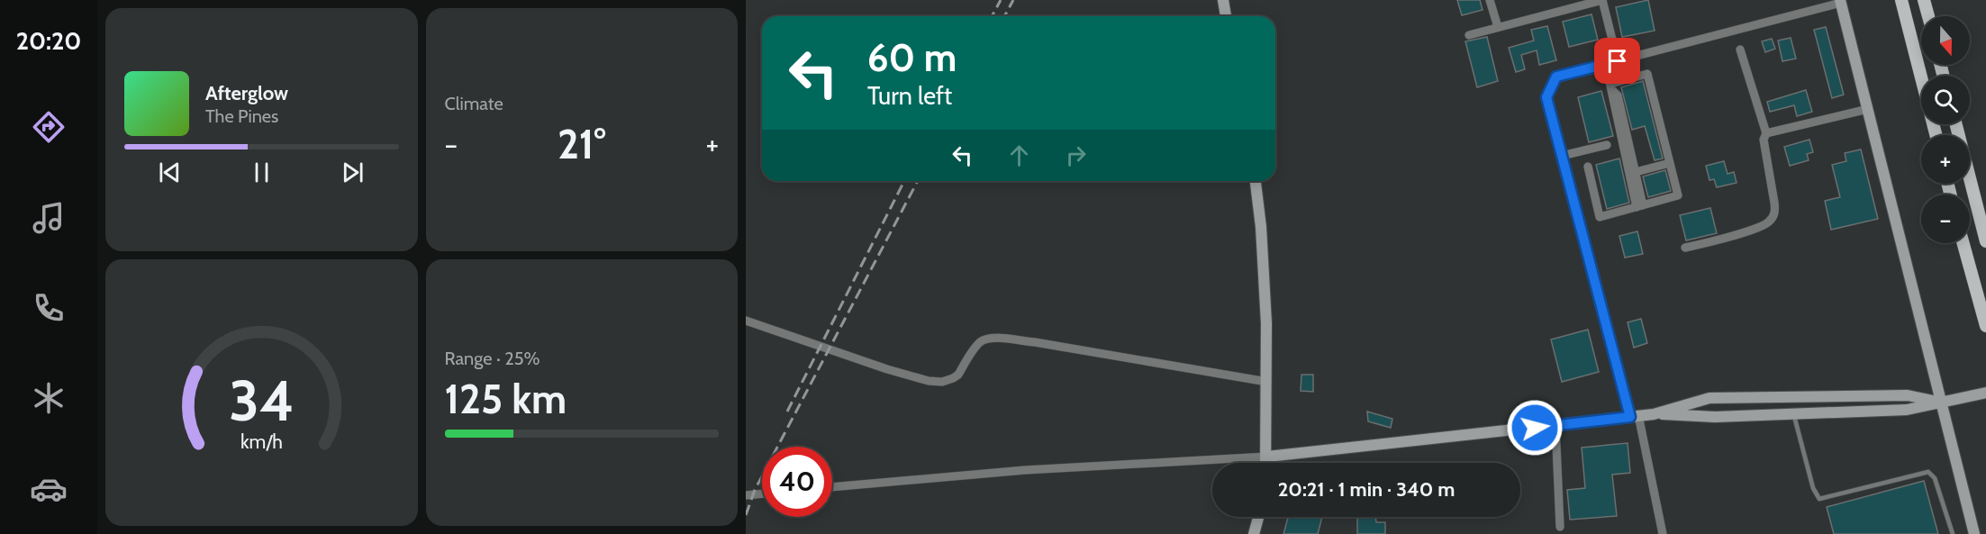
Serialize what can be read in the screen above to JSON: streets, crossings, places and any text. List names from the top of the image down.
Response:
{
  "north": "bottom",
  "page": {
    "tabs": "20:20",
    "tile": [
      "Climate",
      ["Range · 25%", "125 km"]
    ],
    "map_buttons": ["+", "−"],
    "turn": ["60 m", "Turn left"],
    "song": ["Afterglow", "The Pines"],
    "heat": ["−", "21°", "+"],
    "limit": "40",
    "trip": "20:21 · 1 min · 340 m",
    "gauge": ["34", "km/h"]
  }
}
